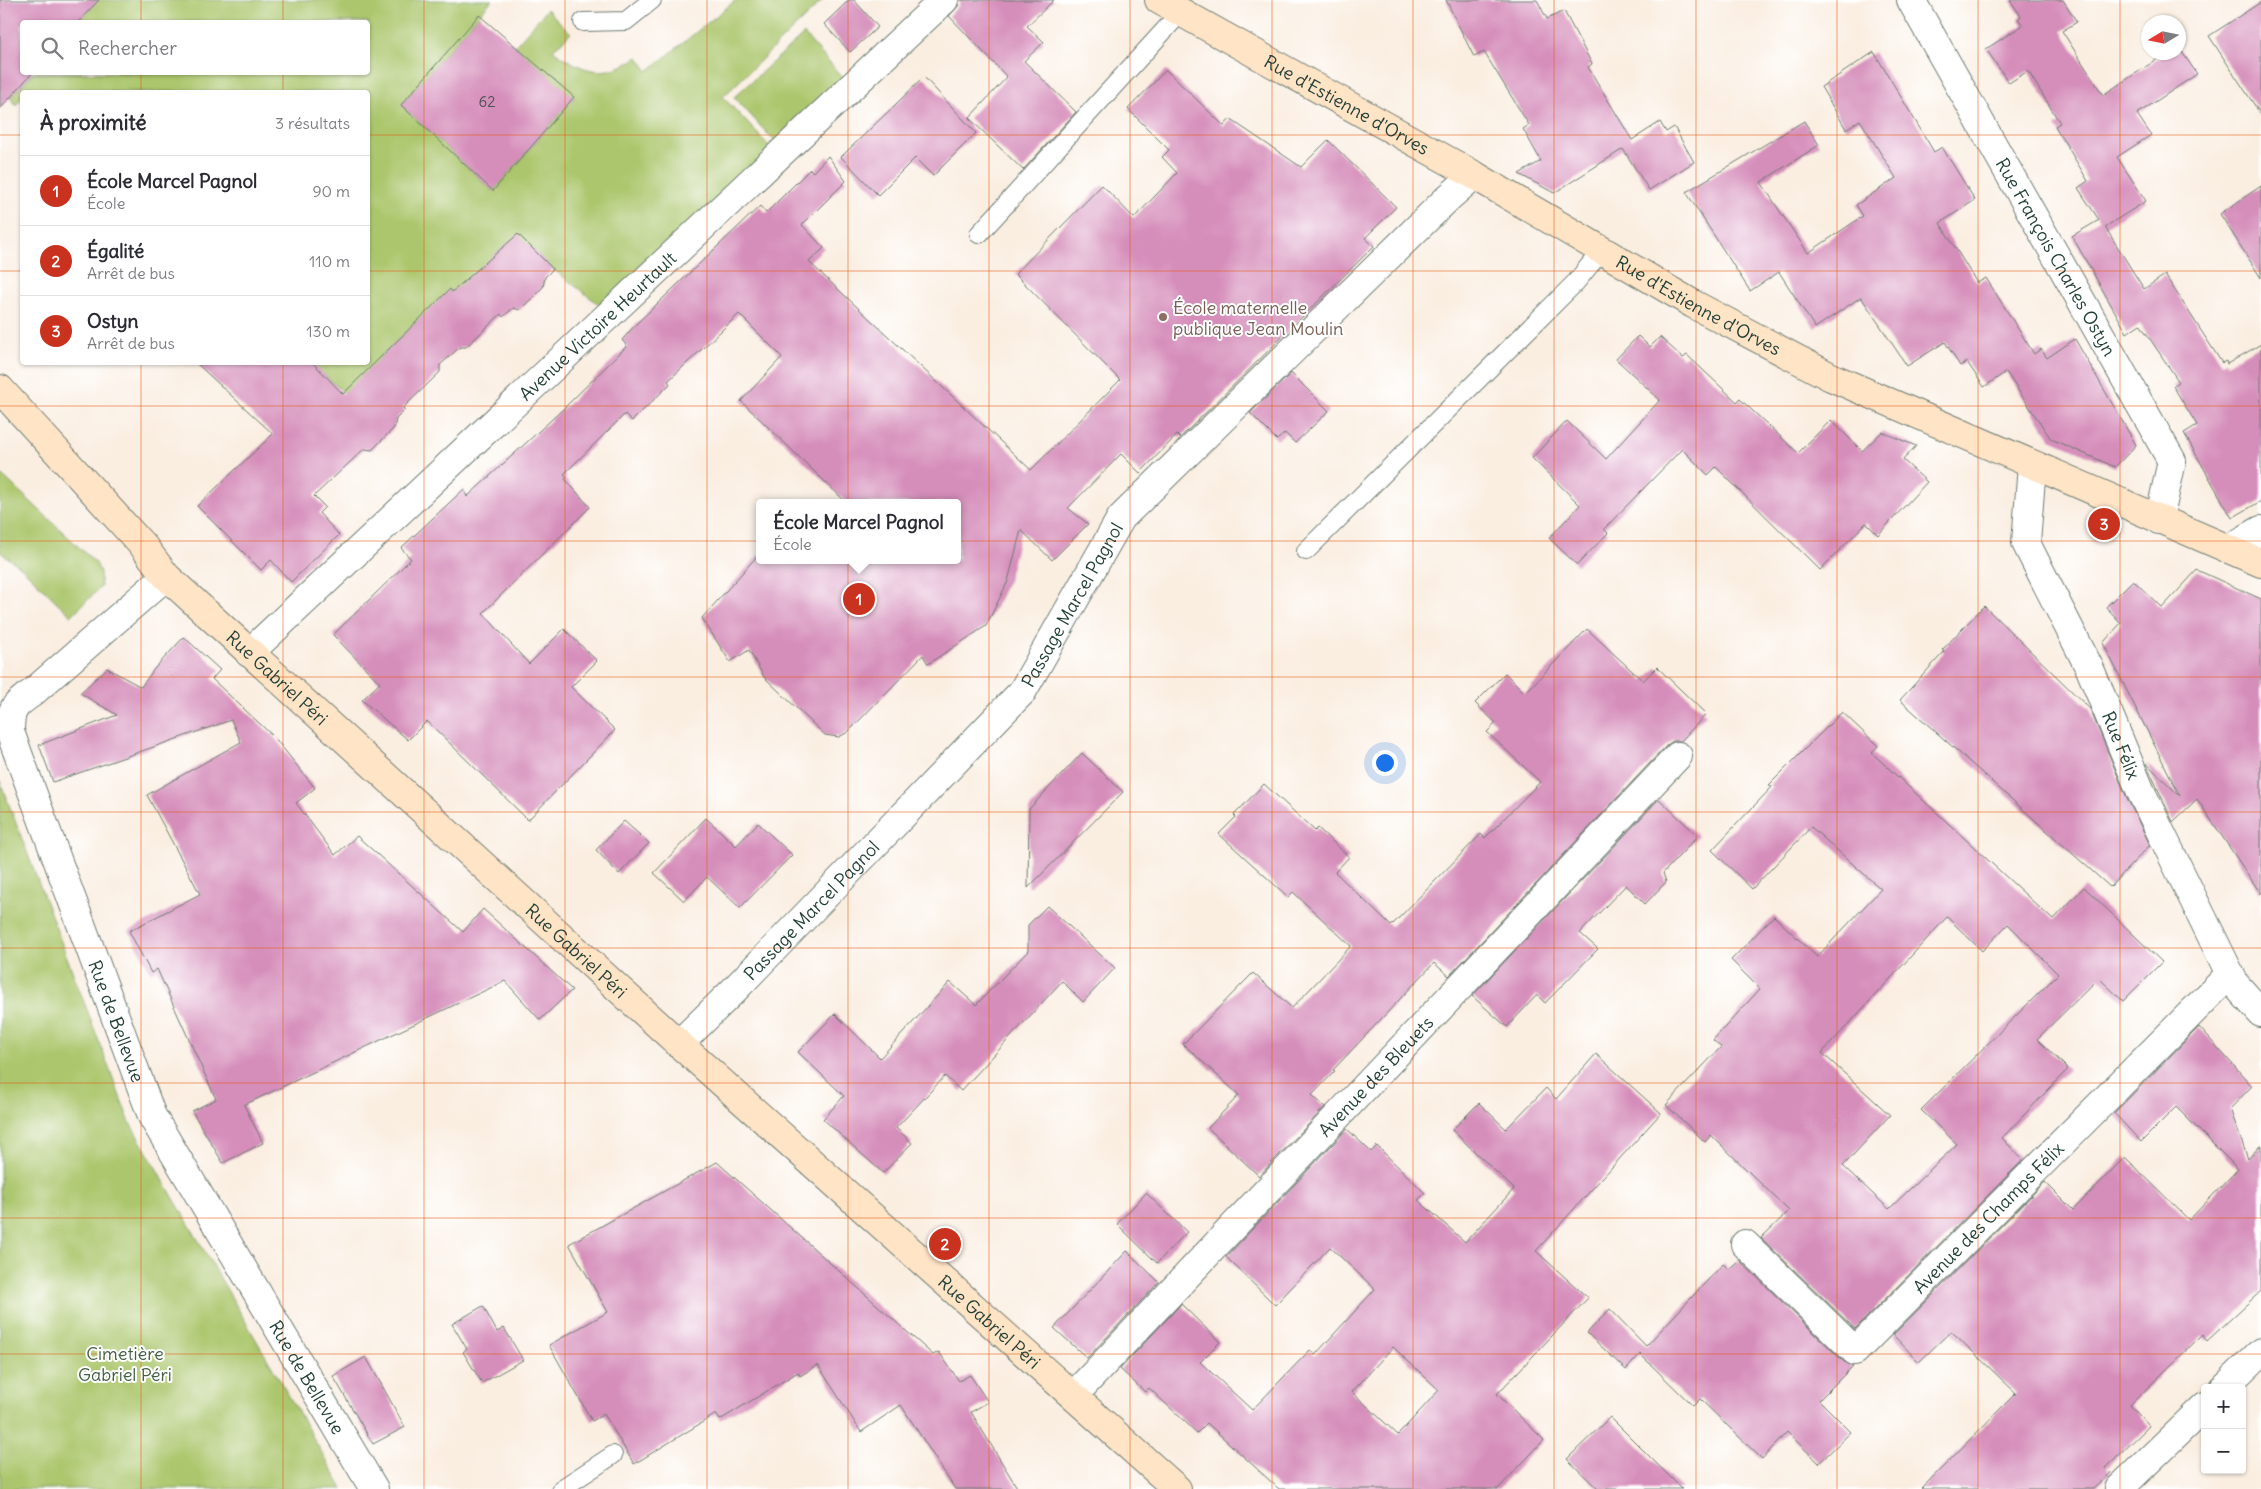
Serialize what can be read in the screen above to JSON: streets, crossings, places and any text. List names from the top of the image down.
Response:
{
  "streets": {
    "main road": ["Rue d'Estienne d'Orves", "Rue Gabriel Péri"],
    "street": [
      "Rue François Charles Ostyn",
      "Avenue Victoire Heurtault",
      "Passage Marcel Pagnol",
      "Rue Félix",
      "Rue de Bellevue",
      "Avenue des Bleuets",
      "Avenue des Champs Félix"
    ]
  },
  "crossings": [
    ["Rue d'Estienne d'Orves", "Rue François Charles Ostyn"],
    ["Rue d'Estienne d'Orves", "Passage Marcel Pagnol"],
    ["Rue d'Estienne d'Orves", "Rue Félix"],
    ["Avenue Victoire Heurtault", "Rue Gabriel Péri"],
    ["Passage Marcel Pagnol", "Rue Gabriel Péri"],
    ["Rue Gabriel Péri", "Rue de Bellevue"],
    ["Rue Gabriel Péri", "Avenue des Bleuets"],
    ["Rue Félix", "Avenue des Champs Félix"]
  ],
  "parks": ["Cimetière Gabriel Péri"],
  "places": ["École maternelle publique Jean Moulin"],
  "house_numbers": ["62"],
  "north": "left",
  "page": {
    "search": "Rechercher",
    "heading": ["À proximité", "3 résultats"],
    "list": [
      {
        "mark": "1",
        "name": "École Marcel Pagnol",
        "note": "École",
        "value": "90 m"
      },
      {
        "mark": "2",
        "name": "Égalité",
        "note": "Arrêt de bus",
        "value": "110 m"
      },
      {
        "mark": "3",
        "name": "Ostyn",
        "note": "Arrêt de bus",
        "value": "130 m"
      }
    ],
    "popup": ["École Marcel Pagnol", "École"],
    "pins": ["3", "1", "2"],
    "map_buttons": ["+", "−"]
  }
}
